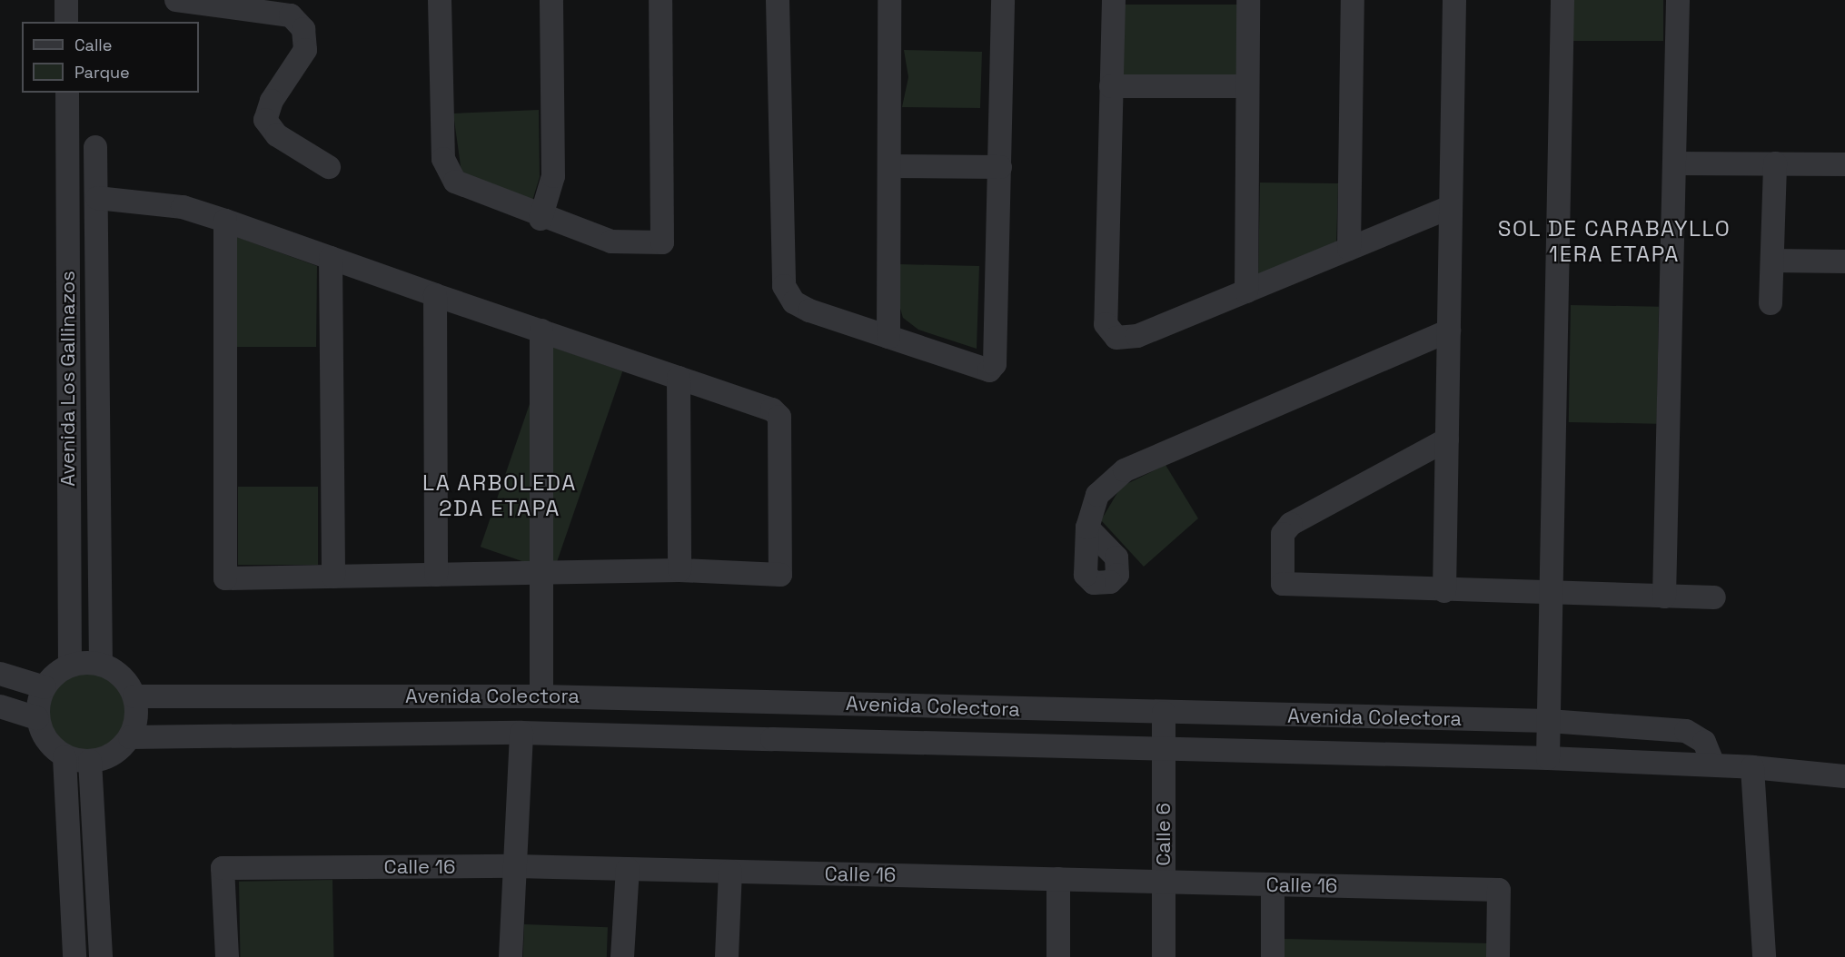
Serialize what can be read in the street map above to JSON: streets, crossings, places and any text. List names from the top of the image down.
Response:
{
  "streets": {
    "street": [
      "Avenida Los Gallinazos",
      "Avenida Colectora",
      "Calle 6",
      "Calle 16"
    ]
  },
  "crossings": [
    ["Avenida Los Gallinazos", "Avenida Colectora"],
    ["Avenida Colectora", "Calle 6"],
    ["Calle 6", "Calle 16"]
  ],
  "districts": ["SOL DE CARABAYLLO 1ERA ETAPA", "LA ARBOLEDA 2DA ETAPA"],
  "legend": ["Calle", "Parque"]
}
